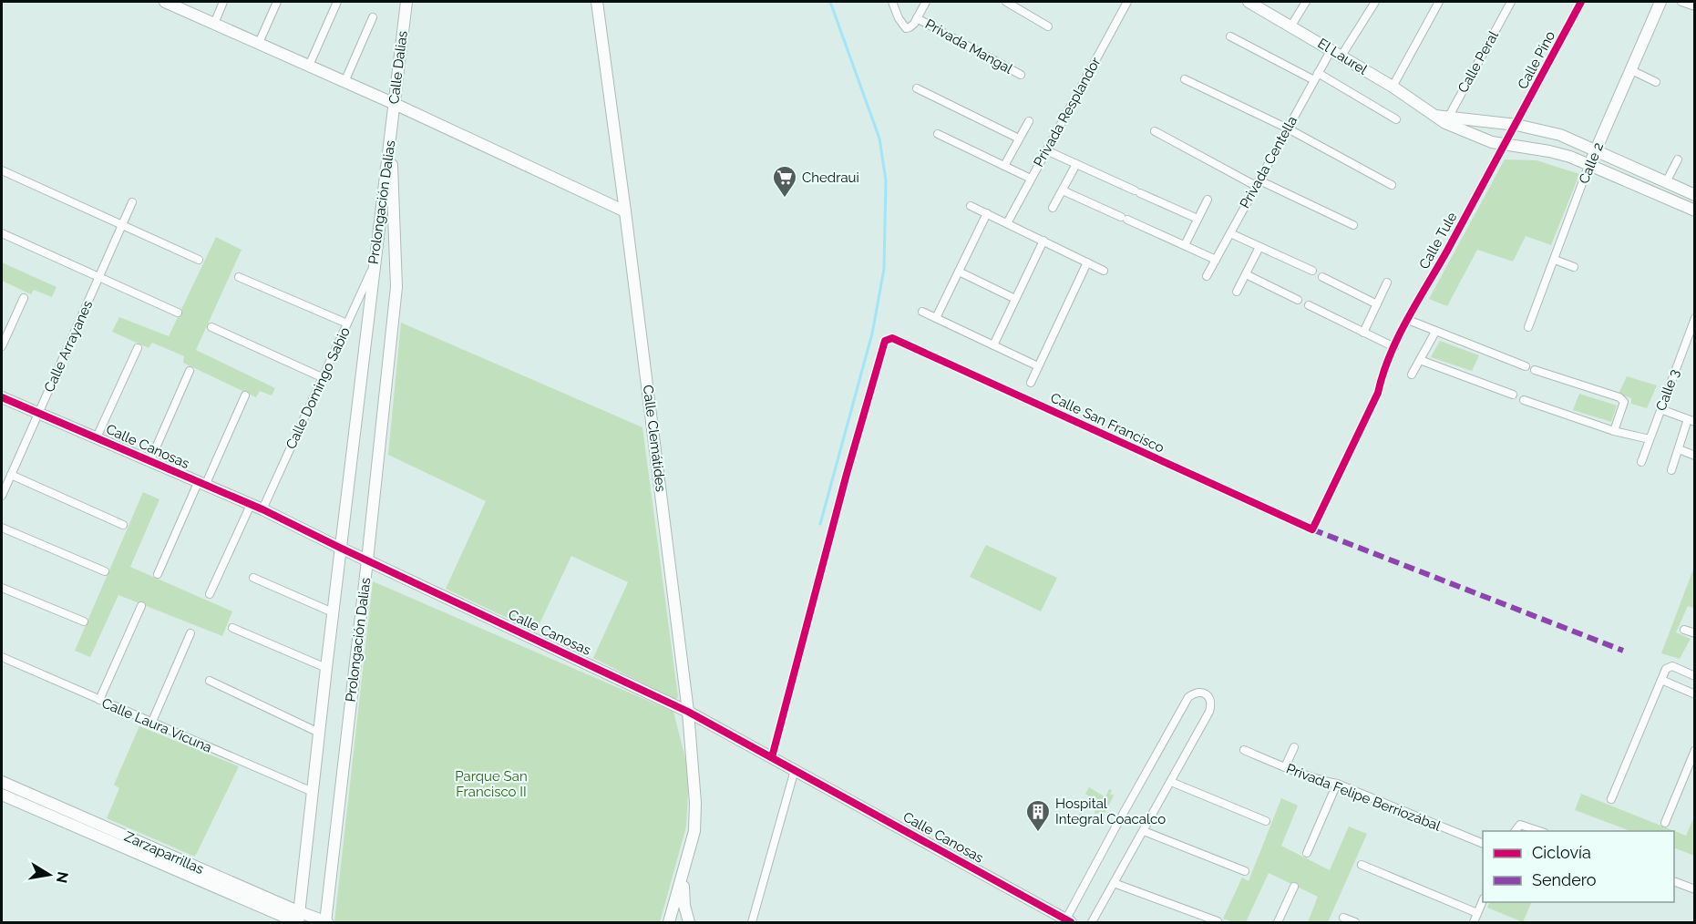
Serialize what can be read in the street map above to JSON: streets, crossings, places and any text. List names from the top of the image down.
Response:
{
  "streets": {
    "main road": [
      "El Laurel",
      "Calle Dalias",
      "Calle 2",
      "Prolongación Dalias",
      "Calle Clemátides",
      "Calle Canosas",
      "Zarzaparrillas"
    ],
    "street": [
      "Privada Mangal",
      "Calle Pino",
      "Calle Peral",
      "Privada Resplandor",
      "Privada Centella",
      "Calle Tule",
      "Calle Arrayanes",
      "Calle Domingo Sabio",
      "Calle 3",
      "Calle San Francisco",
      "Calle Laura Vicuna",
      "Privada Felipe Berriozábal"
    ]
  },
  "crossings": [
    ["El Laurel", "Calle Pino"],
    ["El Laurel", "Calle Peral"],
    ["El Laurel", "Privada Centella"],
    ["El Laurel", "Calle 2"],
    ["El Laurel", "Calle Tule"],
    ["Calle Pino", "Calle Tule"],
    ["Calle Dalias", "Prolongación Dalias"],
    ["Prolongación Dalias", "Calle Domingo Sabio"],
    ["Prolongación Dalias", "Calle Canosas"],
    ["Prolongación Dalias", "Calle Laura Vicuna"],
    ["Prolongación Dalias", "Zarzaparrillas"],
    ["Calle Tule", "Calle San Francisco"],
    ["Calle Arrayanes", "Calle Canosas"],
    ["Calle Domingo Sabio", "Calle Canosas"],
    ["Calle San Francisco", "Calle Canosas"],
    ["Calle Clemátides", "Calle Canosas"]
  ],
  "parks": ["Parque San Francisco II"],
  "places": {
    "supermarket": ["Chedraui"],
    "building": ["Hospital Integral Coacalco"]
  },
  "legend": ["Ciclovía", "Sendero"],
  "north": "right"
}
